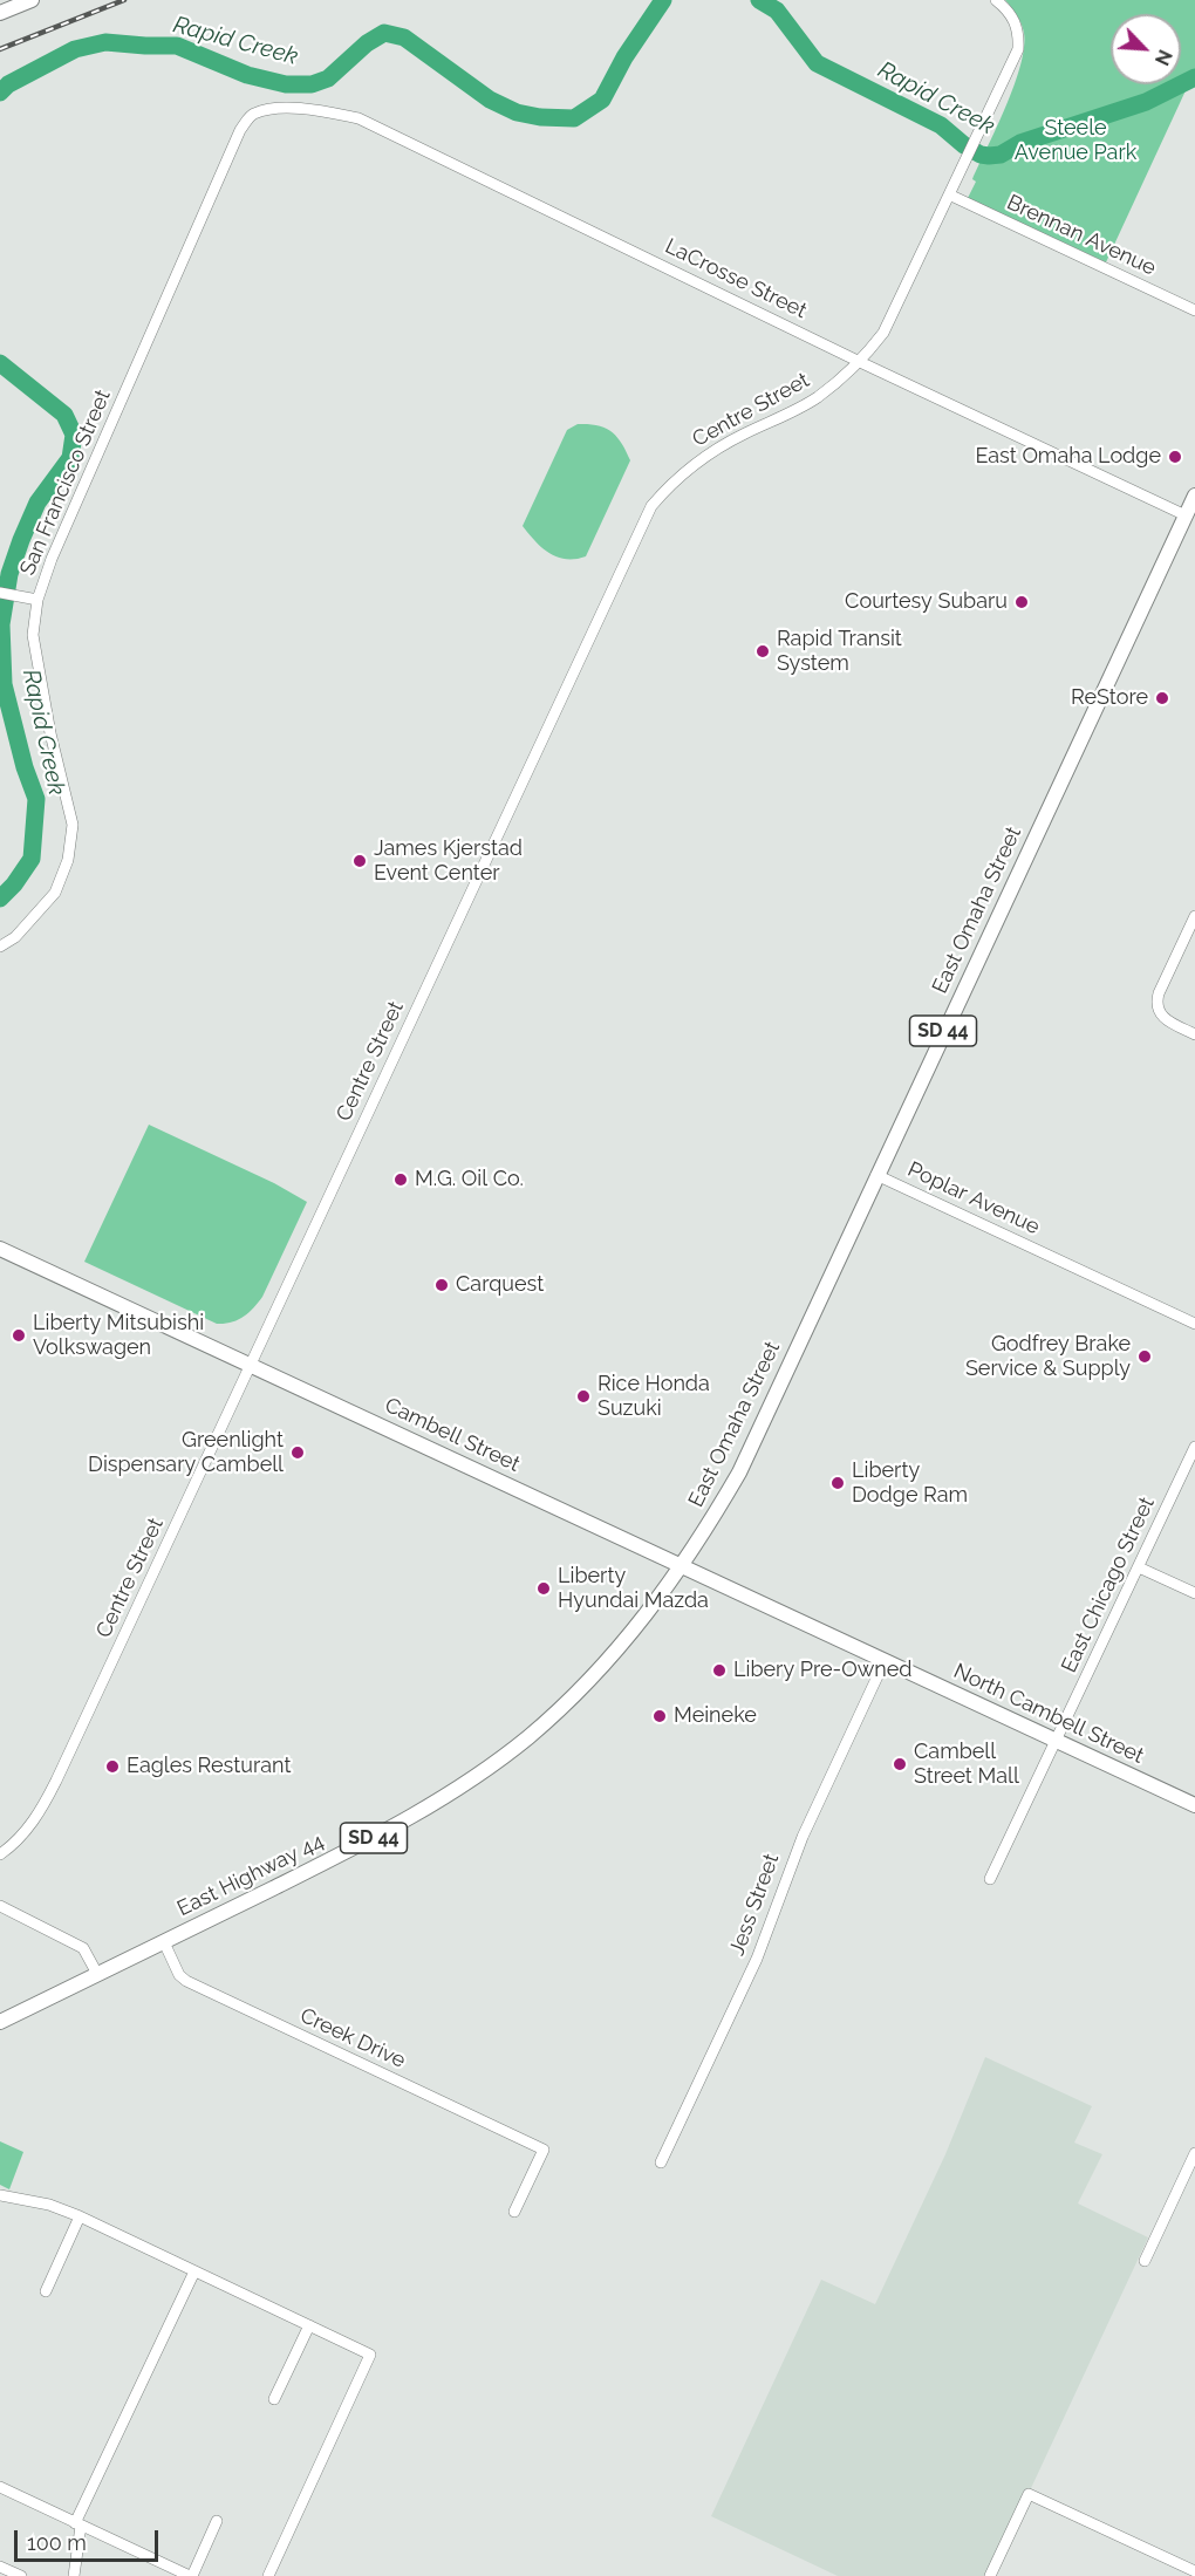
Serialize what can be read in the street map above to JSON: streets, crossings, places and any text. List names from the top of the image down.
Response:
{
  "streets": {
    "main road": [
      "East Omaha Street",
      "SD 44",
      "Cambell Street",
      "North Cambell Street",
      "East Highway 44"
    ],
    "street": [
      "Brennan Avenue",
      "LaCrosse Street",
      "Centre Street",
      "San Francisco Street",
      "Poplar Avenue",
      "East Chicago Street",
      "Jess Street",
      "Creek Drive"
    ]
  },
  "crossings": [
    ["Brennan Avenue", "Centre Street"],
    ["LaCrosse Street", "Centre Street"],
    ["LaCrosse Street", "San Francisco Street"],
    ["LaCrosse Street", "East Omaha Street"],
    ["Centre Street", "Cambell Street"],
    ["East Omaha Street", "Poplar Avenue"],
    ["East Omaha Street", "Cambell Street"],
    ["East Omaha Street", "East Highway 44"],
    ["Cambell Street", "North Cambell Street"],
    ["Cambell Street", "East Highway 44"],
    ["Cambell Street", "Jess Street"],
    ["East Chicago Street", "North Cambell Street"],
    ["North Cambell Street", "Jess Street"],
    ["East Highway 44", "Creek Drive"]
  ],
  "water": ["Rapid Creek"],
  "parks": ["Steele Avenue Park"],
  "places": [
    "East Omaha Lodge",
    "Courtesy Subaru",
    "Rapid Transit System",
    "ReStore",
    "James Kjerstad Event Center",
    "M.G. Oil Co.",
    "Carquest",
    "Liberty Mitsubishi Volkswagen",
    "Godfrey Brake Service & Supply",
    "Rice Honda Suzuki",
    "Greenlight Dispensary Cambell",
    "Liberty Dodge Ram",
    "Liberty Hyundai Mazda",
    "Libery Pre-Owned",
    "Meineke",
    "Cambell Street Mall",
    "Eagles Resturant"
  ],
  "scale_bar": "100 m",
  "north": "bottom right"
}
